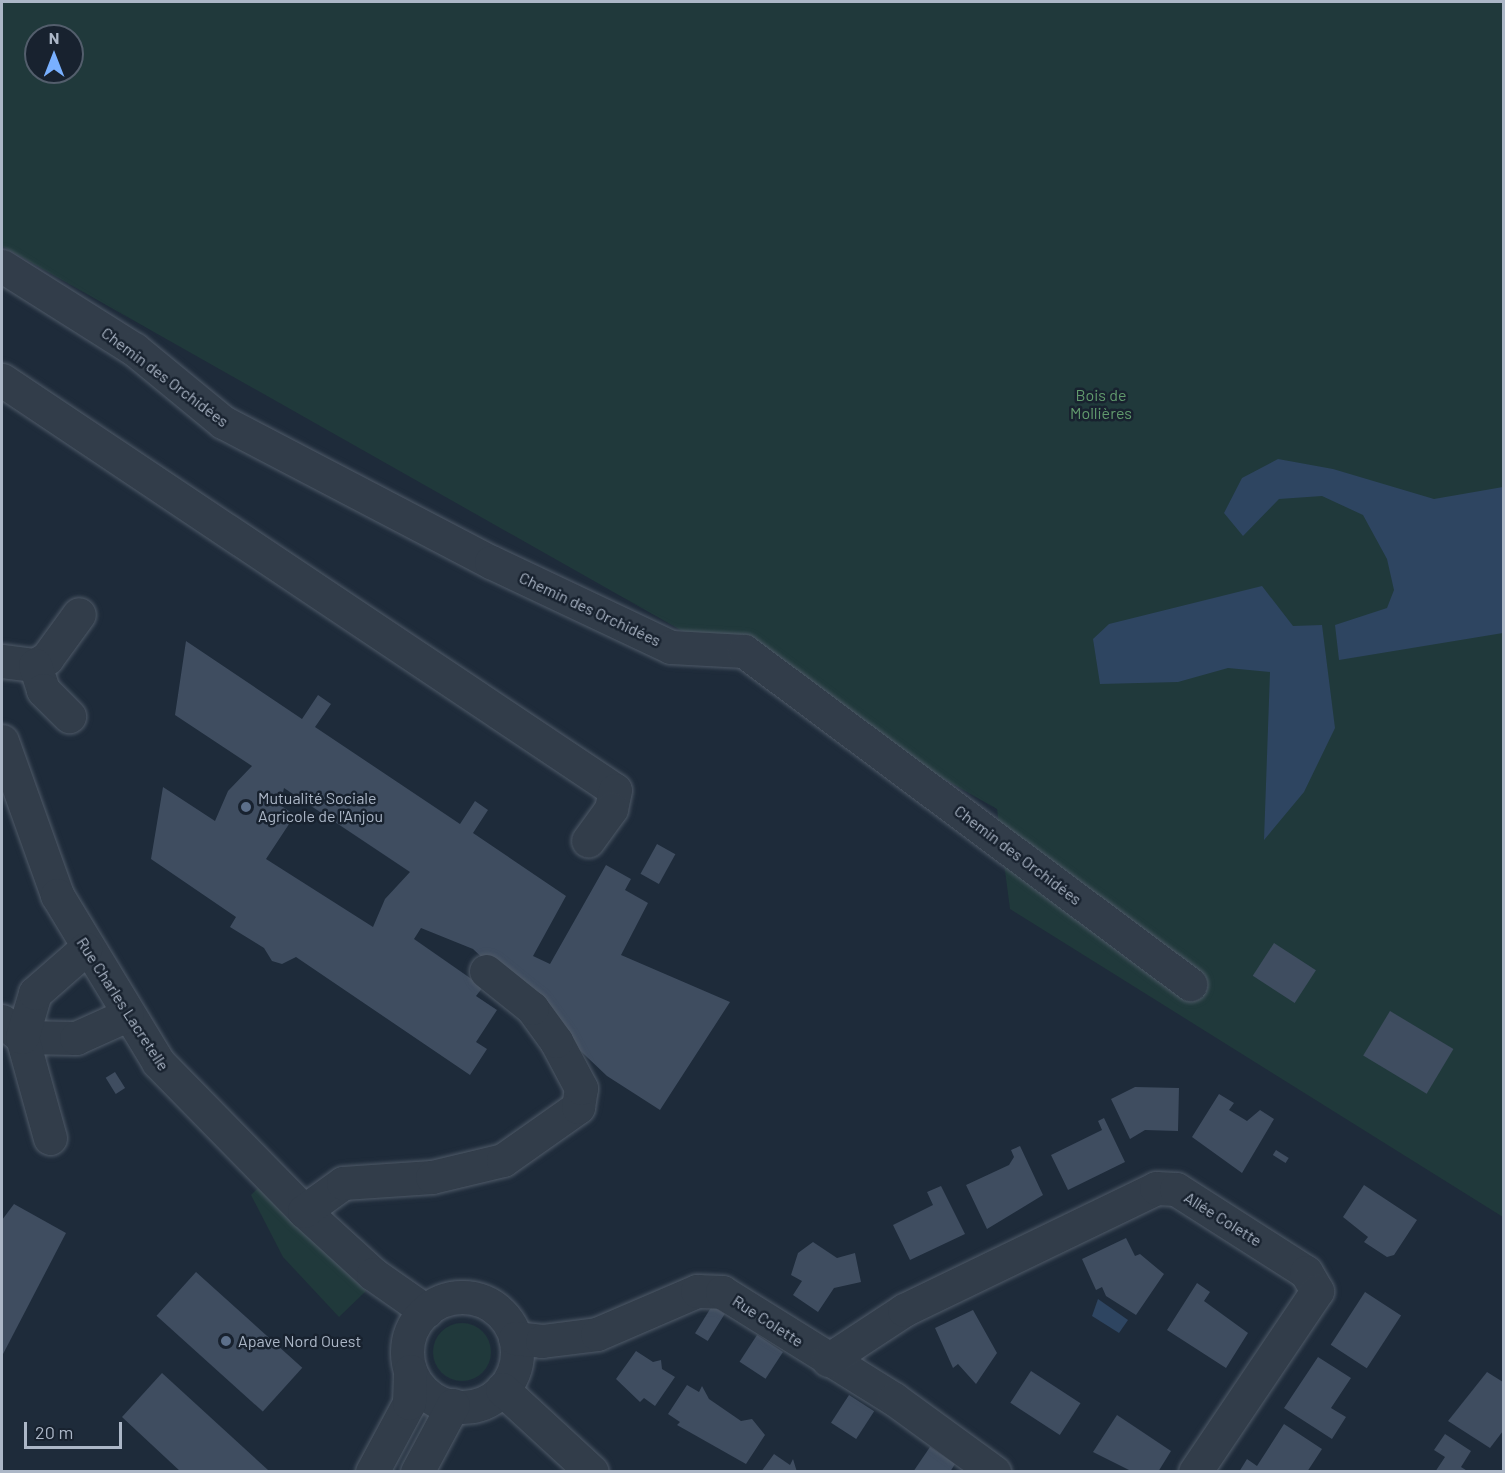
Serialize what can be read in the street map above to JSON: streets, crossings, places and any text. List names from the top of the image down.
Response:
{
  "streets": {
    "street": [
      "Chemin des Orchidées",
      "Rue Charles Lacretelle",
      "Allée Colette",
      "Rue Colette"
    ]
  },
  "crossings": [
    ["Rue Charles Lacretelle", "Rue Colette"],
    ["Allée Colette", "Rue Colette"]
  ],
  "parks": ["Bois de Mollières"],
  "places": ["Mutualité Sociale Agricole de l'Anjou", "Apave Nord Ouest"],
  "scale_bar": "20 m",
  "north": "top"
}
